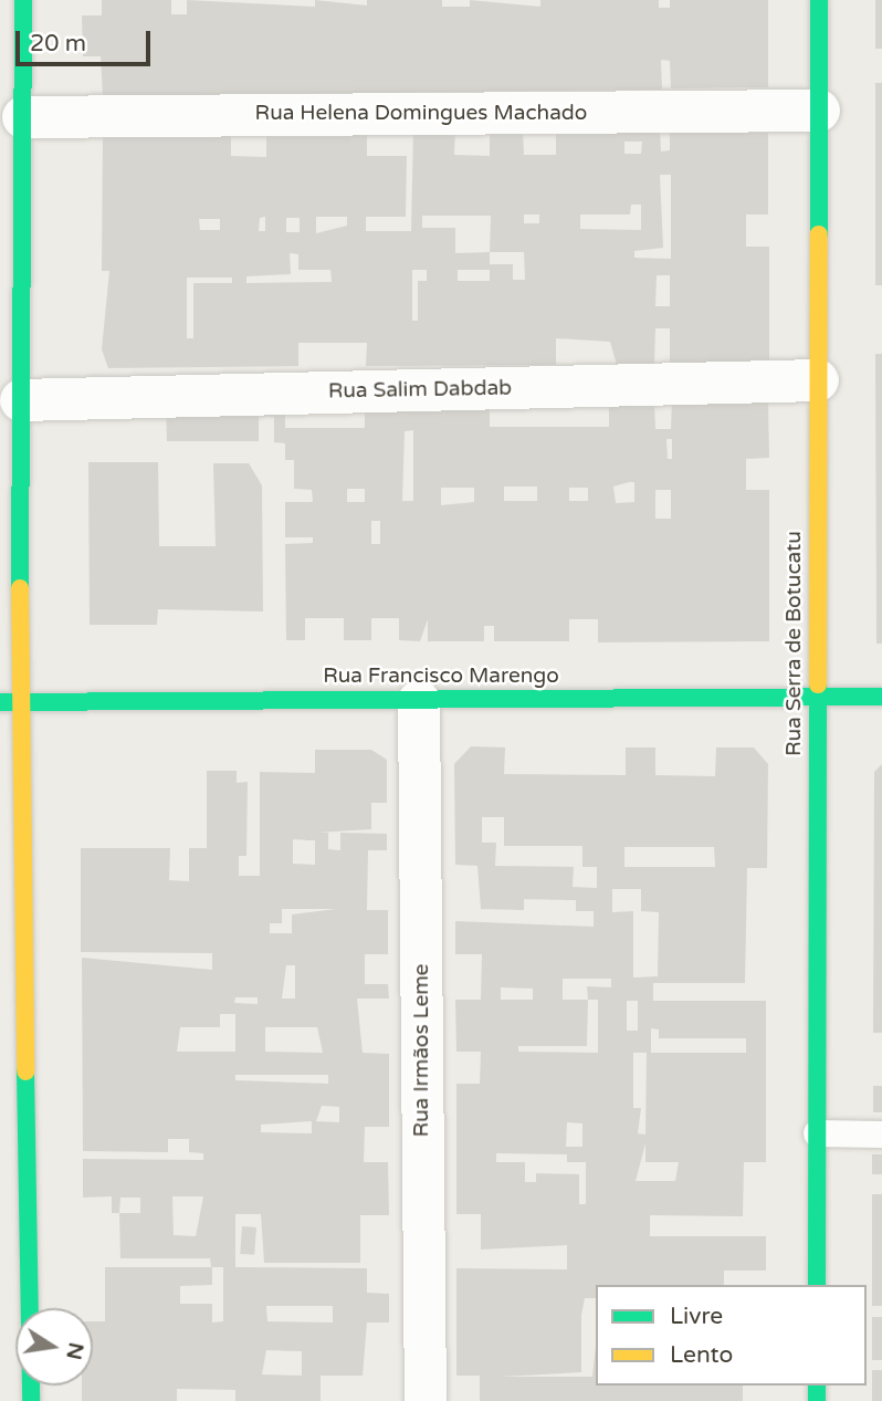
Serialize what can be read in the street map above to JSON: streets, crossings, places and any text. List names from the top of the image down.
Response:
{
  "streets": {
    "street": [
      "Rua Helena Domingues Machado",
      "Rua Salim Dabdab",
      "Rua Serra de Botucatu",
      "Rua Francisco Marengo",
      "Rua Irmãos Leme"
    ]
  },
  "crossings": [
    ["Rua Helena Domingues Machado", "Rua Serra de Botucatu"],
    ["Rua Salim Dabdab", "Rua Serra de Botucatu"],
    ["Rua Serra de Botucatu", "Rua Francisco Marengo"],
    ["Rua Francisco Marengo", "Rua Irmãos Leme"]
  ],
  "legend": ["Livre", "Lento"],
  "scale_bar": "20 m",
  "north": "right"
}
